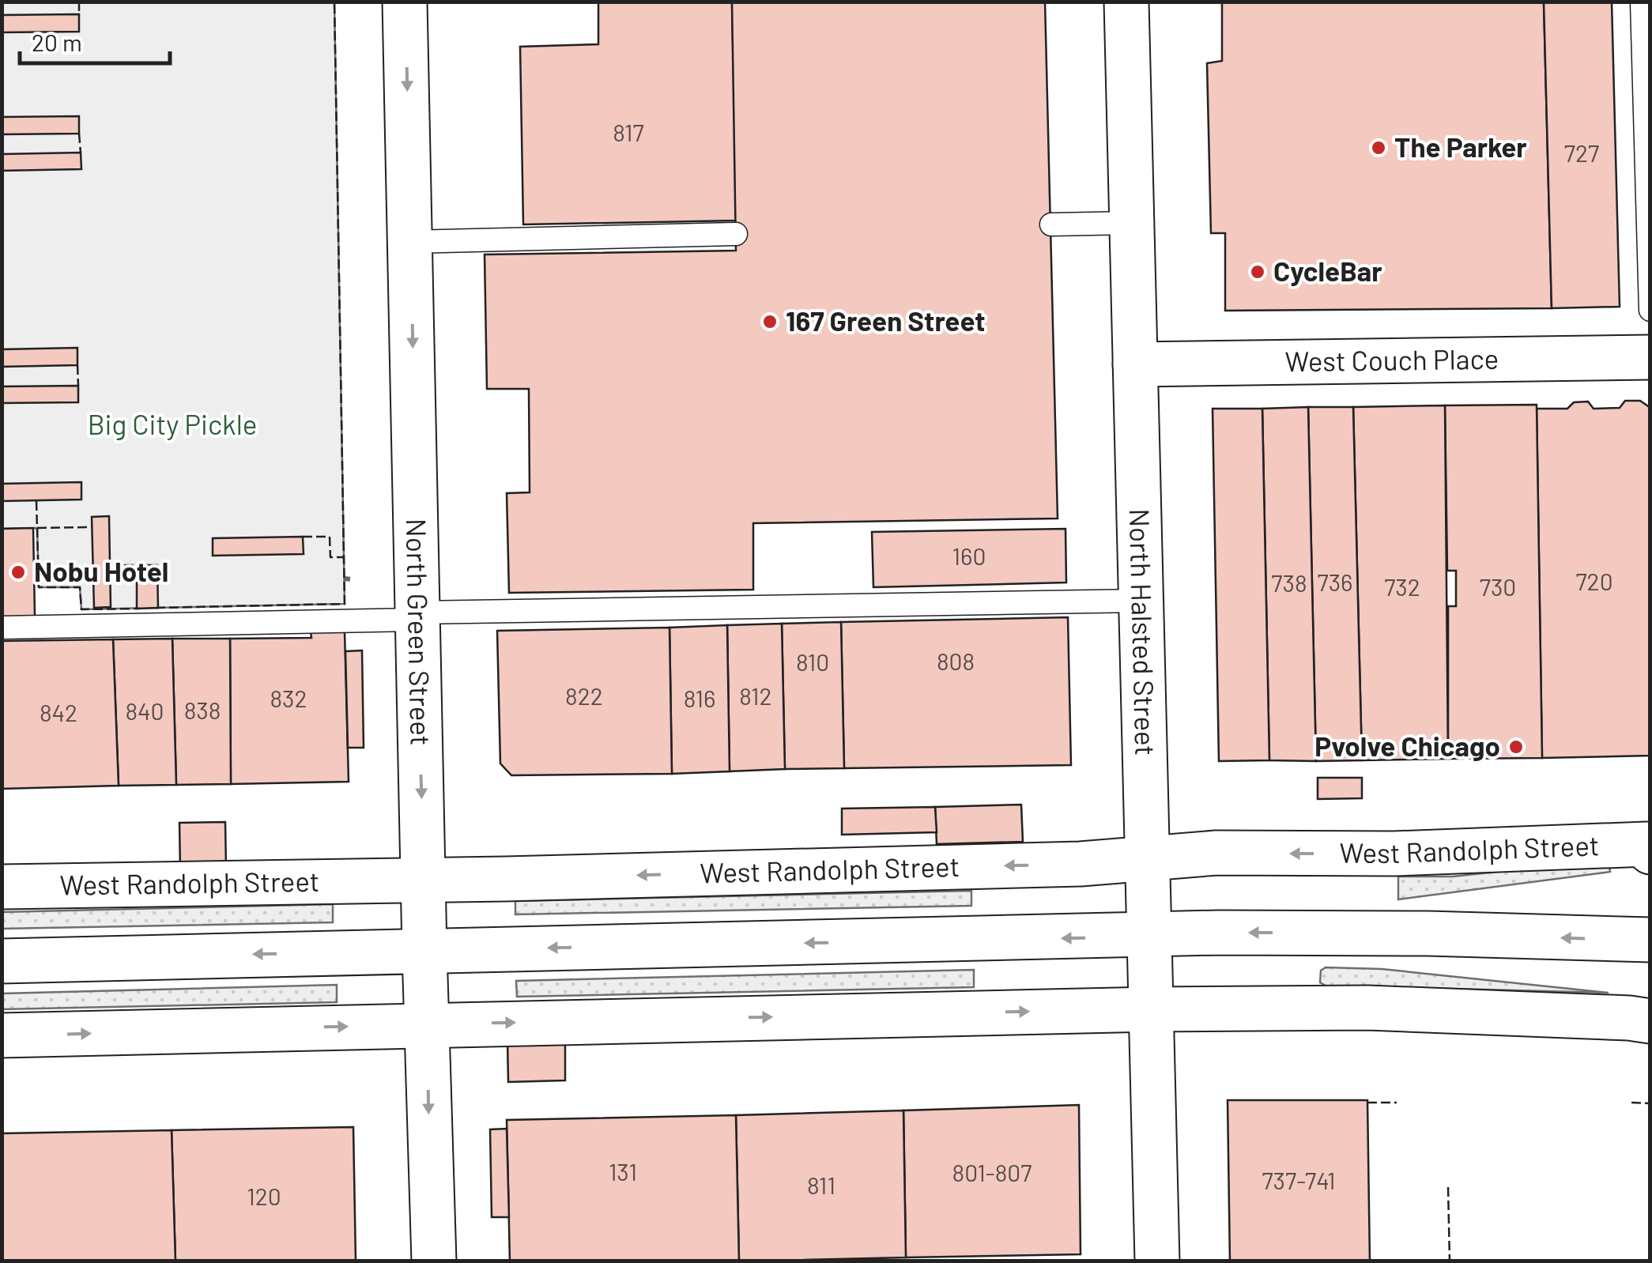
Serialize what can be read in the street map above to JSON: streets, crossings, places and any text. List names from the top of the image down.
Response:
{
  "streets": {
    "street": [
      "West Couch Place",
      "North Green Street",
      "North Halsted Street",
      "West Randolph Street"
    ]
  },
  "crossings": [
    ["West Couch Place", "North Halsted Street"],
    ["North Green Street", "West Randolph Street"],
    ["North Halsted Street", "West Randolph Street"]
  ],
  "one_way": ["North Green Street"],
  "parks": ["Big City Pickle"],
  "places": [
    "The Parker",
    "CycleBar",
    "167 Green Street",
    "Nobu Hotel",
    "Pvolve Chicago"
  ],
  "house_numbers": [
    "817",
    "727",
    "160",
    "720",
    "736",
    "738",
    "732",
    "730",
    "808",
    "810",
    "822",
    "812",
    "832",
    "816",
    "838",
    "840",
    "842",
    "131",
    "801-807",
    "737-741",
    "811",
    "120"
  ],
  "scale_bar": "20 m"
}
